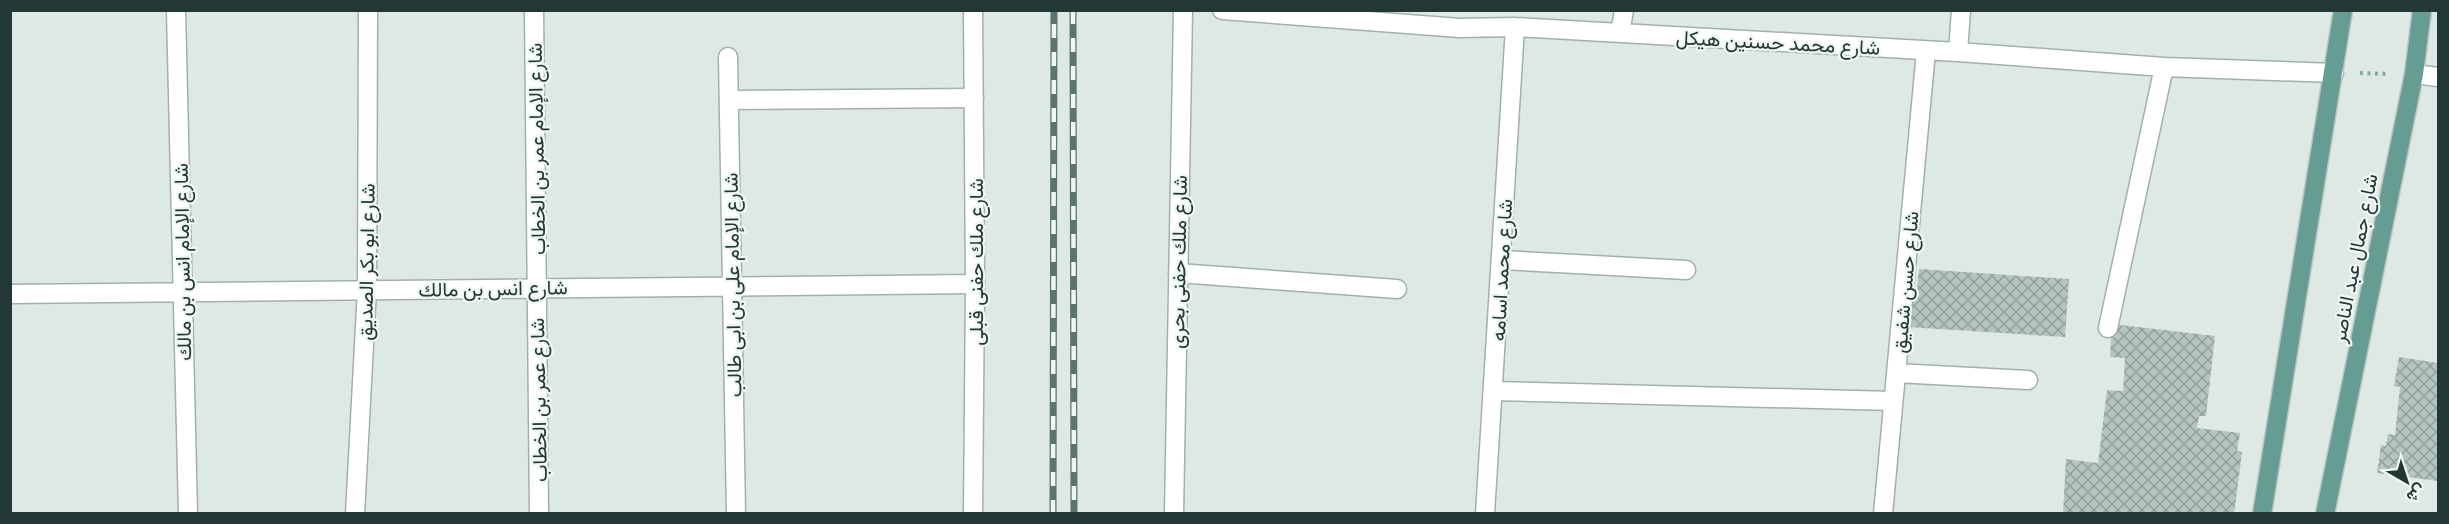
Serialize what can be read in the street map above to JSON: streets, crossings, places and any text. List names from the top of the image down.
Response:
{
  "streets": {
    "main road": ["شارع جمال عبد الناصر"],
    "street": [
      "شارع محمد حسنين هيكل",
      "شارع الإمام عمر بن الخطاب",
      "شارع الإمام انس بن مالك",
      "شارع ابو بكر الصديق",
      "شارع ملك حفنى قبلى",
      "شارع ملك حفنى بحرى",
      "شارع محمد اسامه",
      "شارع حسن شفيق",
      "شارع الإمام على بن ابى طالب",
      "شارع انس بن مالك",
      "شارع عمر بن الخطاب"
    ]
  },
  "crossings": [
    ["شارع محمد حسنين هيكل", "شارع محمد اسامه"],
    ["شارع محمد حسنين هيكل", "شارع حسن شفيق"],
    ["شارع الإمام عمر بن الخطاب", "شارع انس بن مالك"],
    ["شارع الإمام عمر بن الخطاب", "شارع عمر بن الخطاب"],
    ["شارع الإمام انس بن مالك", "شارع انس بن مالك"],
    ["شارع ابو بكر الصديق", "شارع انس بن مالك"],
    ["شارع ملك حفنى قبلى", "شارع انس بن مالك"],
    ["شارع الإمام على بن ابى طالب", "شارع انس بن مالك"],
    ["شارع انس بن مالك", "شارع عمر بن الخطاب"]
  ],
  "north": "bottom right"
}
